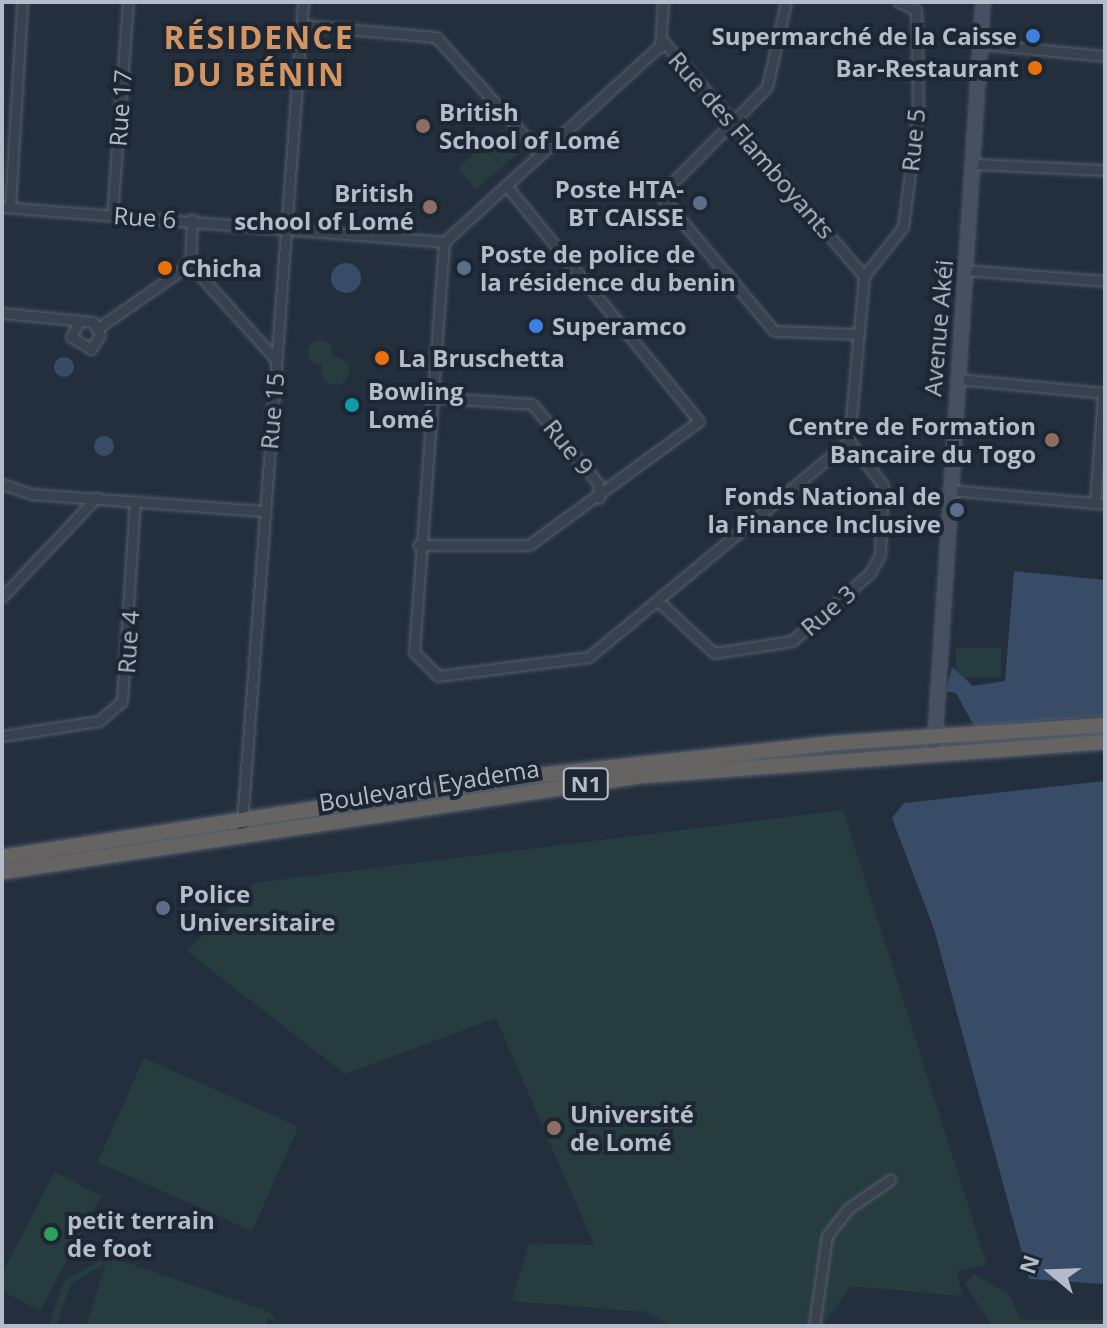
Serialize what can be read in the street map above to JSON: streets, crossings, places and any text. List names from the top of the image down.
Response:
{
  "streets": {
    "highway": ["N1", "Boulevard Eyadema"],
    "main road": ["Avenue Akéi"],
    "street": [
      "Rue 17",
      "Rue 5",
      "Rue des Flamboyants",
      "Rue 6",
      "Rue 15",
      "Rue 9",
      "Rue 3",
      "Rue 4"
    ]
  },
  "crossings": [
    ["Rue 17", "Rue 6"],
    ["Rue 5", "Rue des Flamboyants"],
    ["Rue des Flamboyants", "Rue 6"],
    ["Rue 6", "Rue 15"],
    ["Avenue Akéi", "N1"],
    ["Avenue Akéi", "Boulevard Eyadema"],
    ["Rue 15", "N1"],
    ["Rue 15", "Boulevard Eyadema"]
  ],
  "districts": ["RÉSIDENCE DU BÉNIN"],
  "places": [
    "Supermarché de la Caisse",
    "Bar-Restaurant",
    "British School of Lomé",
    "Poste HTA- BT CAISSE",
    "British school of Lomé",
    "Chicha",
    "Poste de police de la résidence du benin",
    "Superamco",
    "La Bruschetta",
    "Bowling Lomé",
    "Centre de Formation Bancaire du Togo",
    "Fonds National de la Finance Inclusive",
    "Police Universitaire",
    "Université de Lomé",
    "petit terrain de foot"
  ],
  "north": "left"
}
